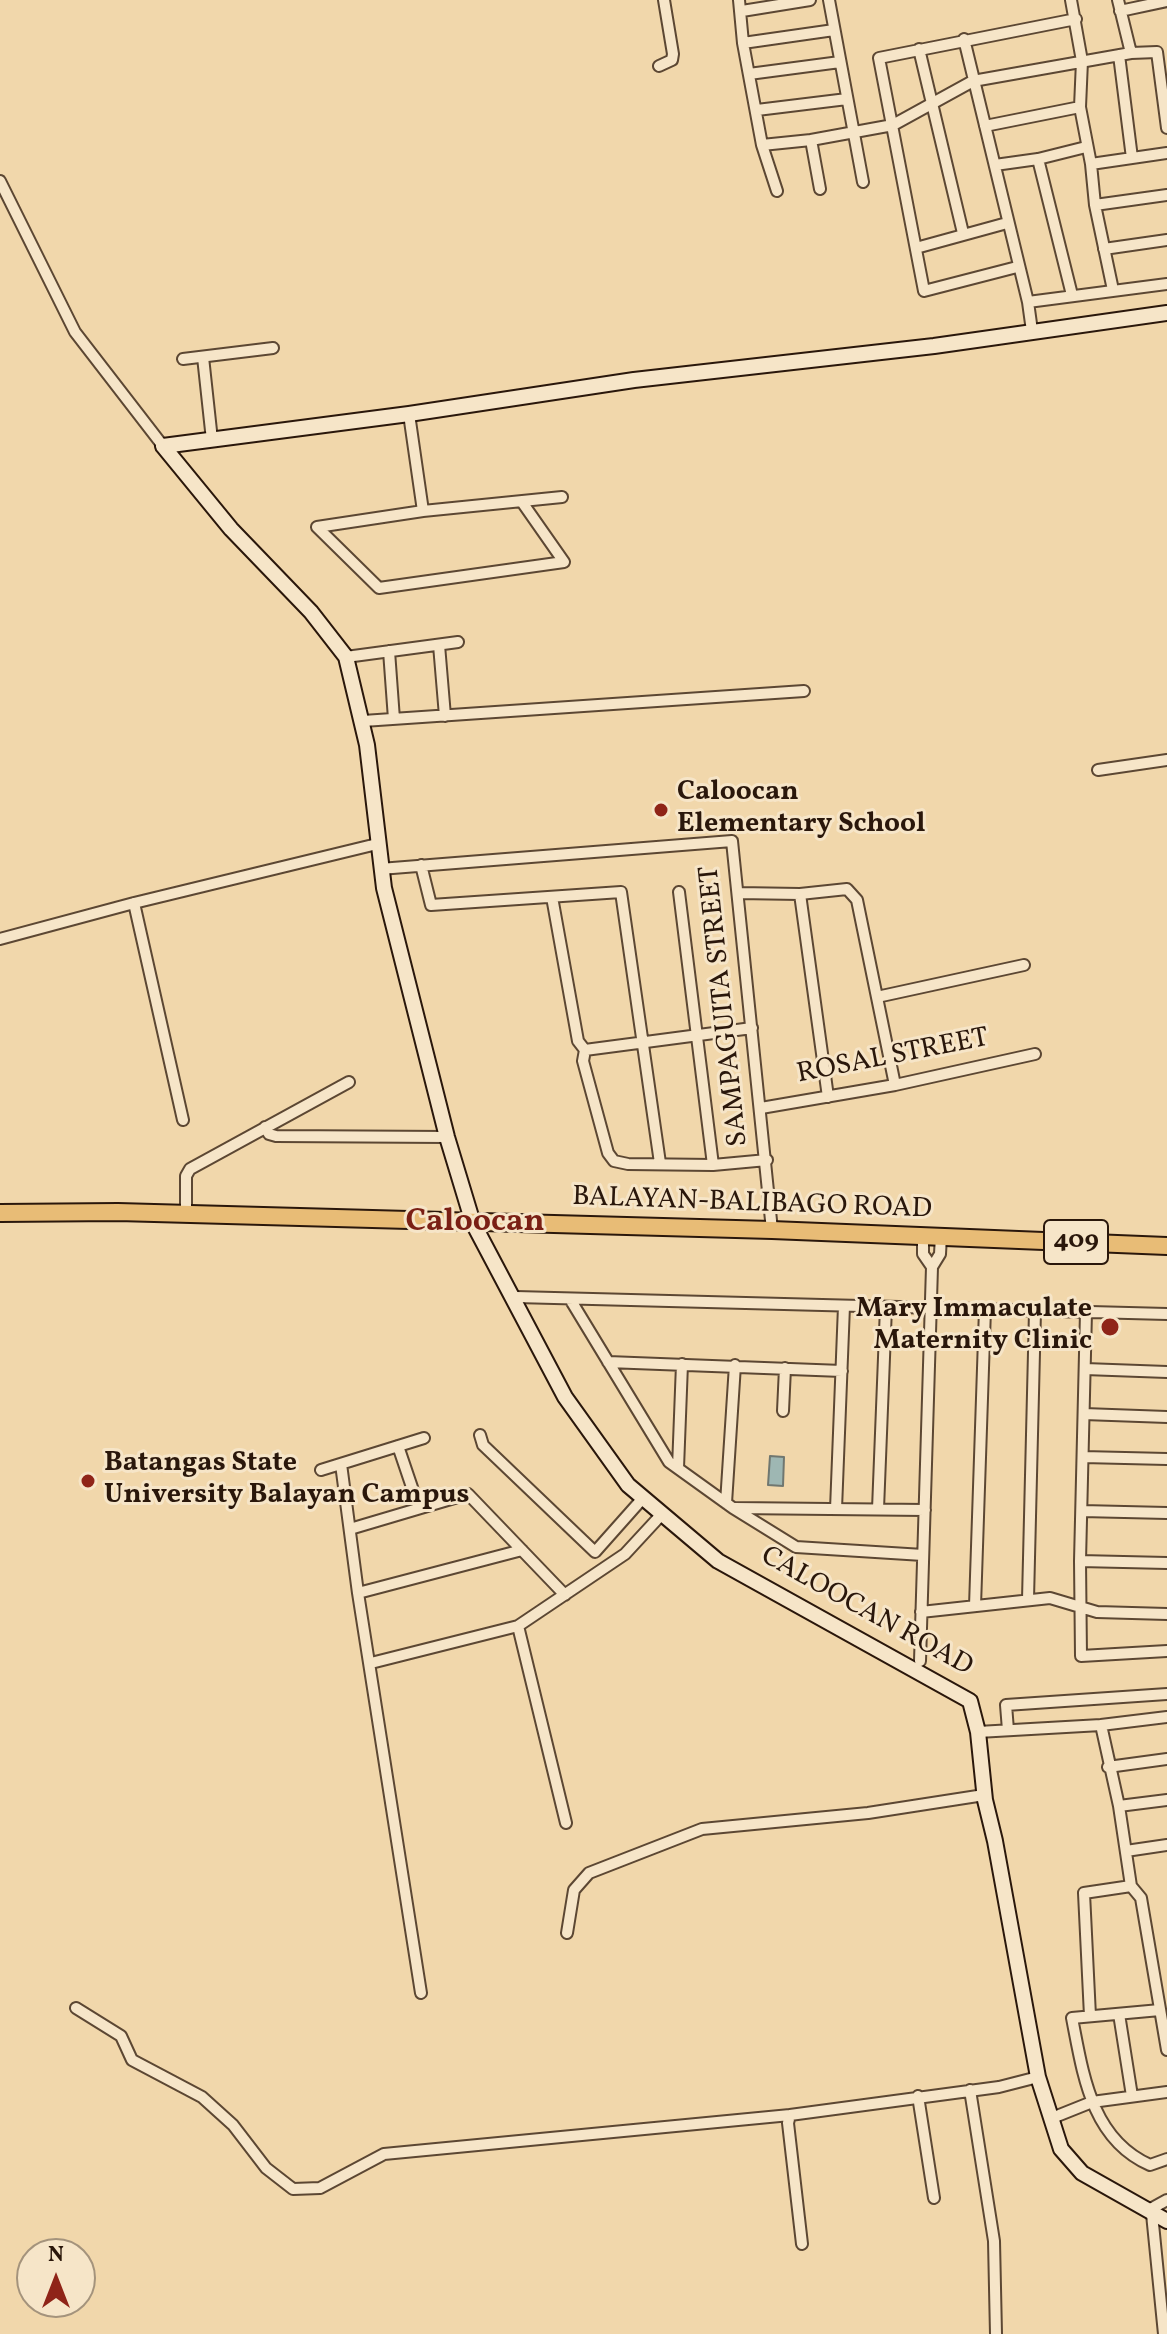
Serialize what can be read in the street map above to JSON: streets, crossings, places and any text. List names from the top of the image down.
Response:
{
  "streets": {
    "main road": ["BALAYAN-BALIBAGO ROAD", "409"],
    "street": ["SAMPAGUITA STREET", "ROSAL STREET", "CALOOCAN ROAD"]
  },
  "crossings": [
    ["SAMPAGUITA STREET", "ROSAL STREET"],
    ["SAMPAGUITA STREET", "BALAYAN-BALIBAGO ROAD"],
    ["SAMPAGUITA STREET", "CALOOCAN ROAD"],
    ["BALAYAN-BALIBAGO ROAD", "CALOOCAN ROAD"]
  ],
  "districts": ["Caloocan"],
  "places": ["Caloocan Elementary School", "Mary Immaculate Maternity Clinic", "Batangas State University Balayan Campus"],
  "north": "top"
}
